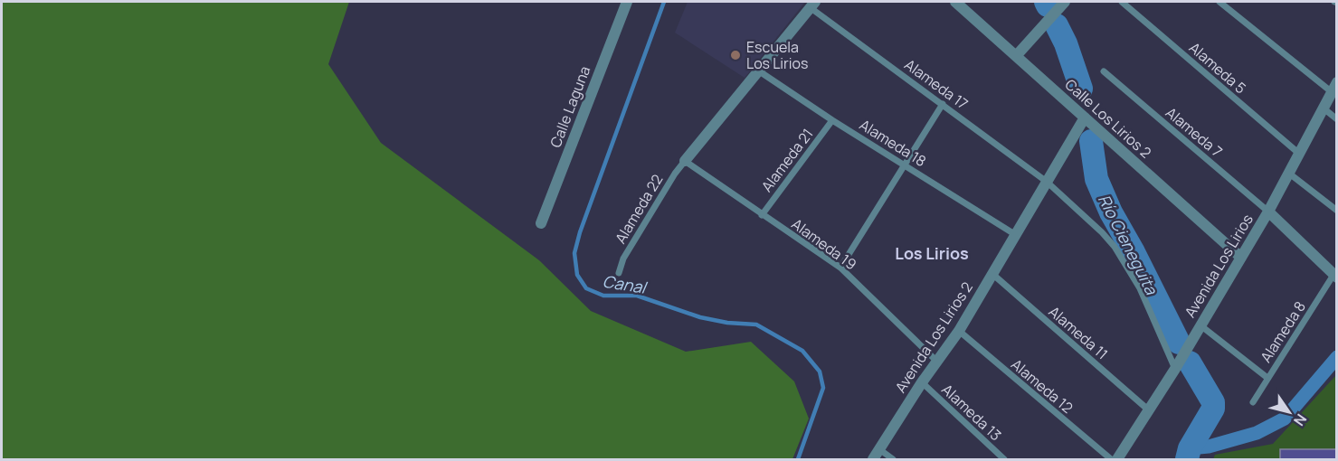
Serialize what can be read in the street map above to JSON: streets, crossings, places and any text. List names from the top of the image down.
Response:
{
  "streets": {
    "street": [
      "Calle Laguna",
      "Calle Los Lirios 2",
      "Avenida Los Lirios",
      "Avenida Los Lirios 2"
    ],
    "lane": [
      "Alameda 5",
      "Alameda 17",
      "Alameda 7",
      "Alameda 18",
      "Alameda 21",
      "Alameda 22",
      "Alameda 19",
      "Alameda 8",
      "Alameda 11",
      "Alameda 12",
      "Alameda 13"
    ]
  },
  "crossings": [
    ["Alameda 5", "Avenida Los Lirios"],
    ["Alameda 17", "Avenida Los Lirios"],
    ["Alameda 17", "Avenida Los Lirios 2"],
    ["Calle Los Lirios 2", "Avenida Los Lirios"],
    ["Calle Los Lirios 2", "Avenida Los Lirios 2"],
    ["Alameda 7", "Avenida Los Lirios"],
    ["Alameda 18", "Alameda 21"],
    ["Alameda 18", "Avenida Los Lirios 2"],
    ["Alameda 21", "Alameda 19"],
    ["Alameda 22", "Alameda 19"],
    ["Alameda 19", "Avenida Los Lirios 2"],
    ["Avenida Los Lirios", "Alameda 11"],
    ["Alameda 11", "Avenida Los Lirios 2"],
    ["Avenida Los Lirios 2", "Alameda 12"],
    ["Avenida Los Lirios 2", "Alameda 13"]
  ],
  "districts": ["Los Lirios"],
  "water": ["Río Cieneguita", "Canal"],
  "places": ["Escuela Los Lirios"],
  "north": "bottom right"
}
